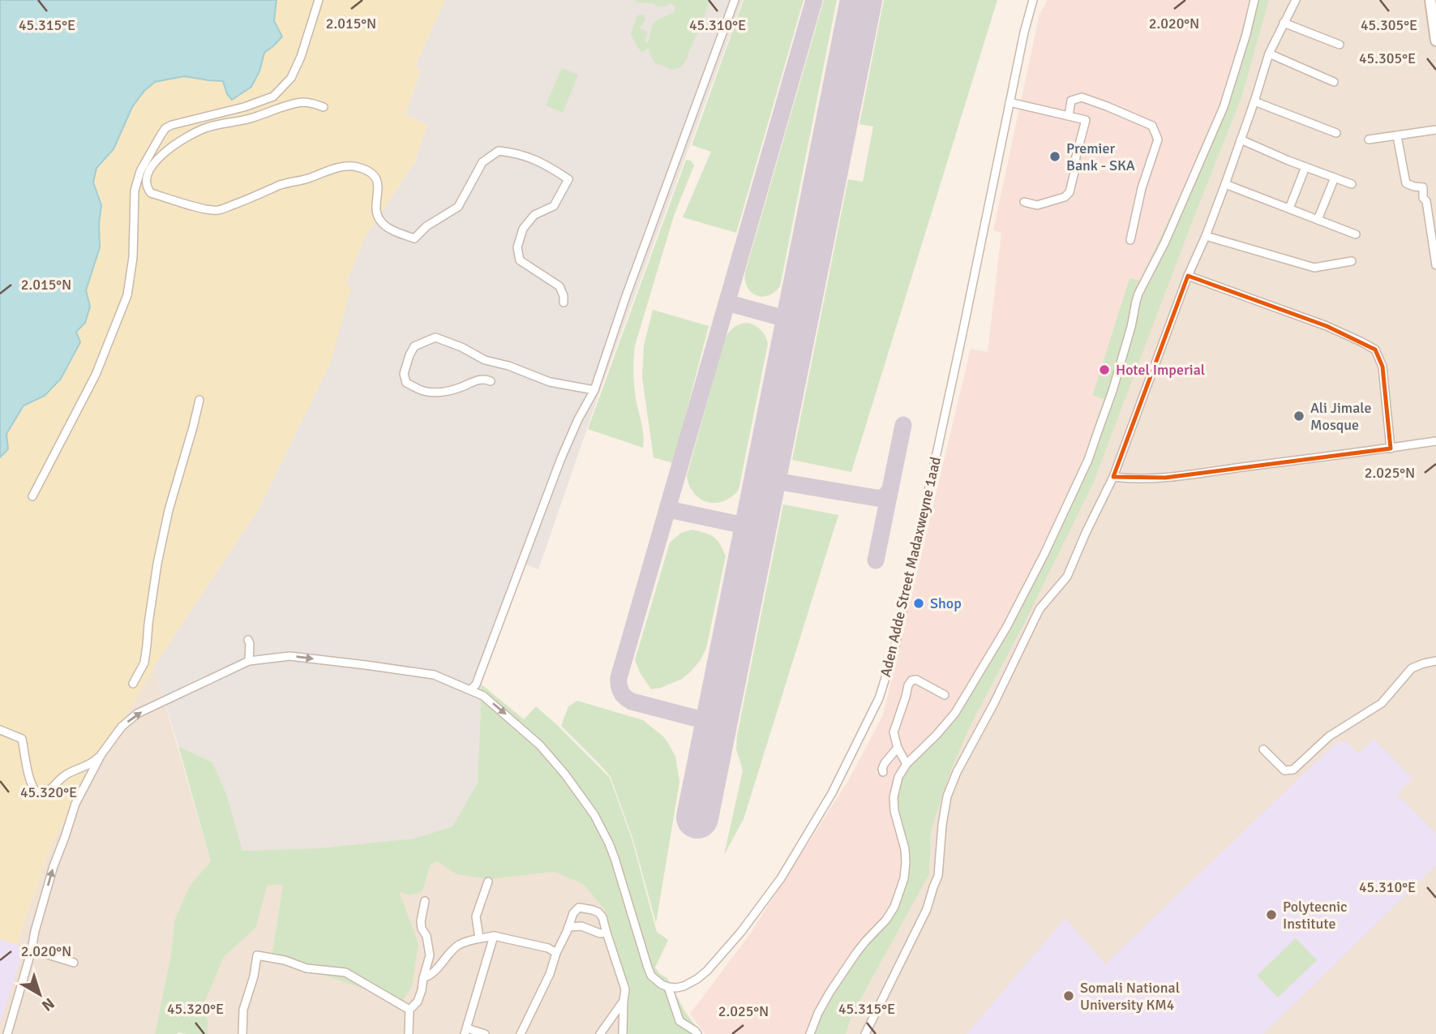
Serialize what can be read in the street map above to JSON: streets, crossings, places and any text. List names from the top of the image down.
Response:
{
  "streets": {
    "street": ["Aden Adde Street Madaxweyne 1aad"]
  },
  "places": [
    "Premier Bank - SKA",
    "Hotel Imperial",
    "Ali Jimale Mosque",
    "Shop",
    "Polytecnic Institute",
    "Somali National University KM4"
  ],
  "north": "bottom right",
  "coordinates": [
    "2.020°N",
    "2.015°N",
    "45.315°E",
    "45.310°E",
    "45.305°E",
    "2.025°N",
    "45.320°E"
  ]
}
